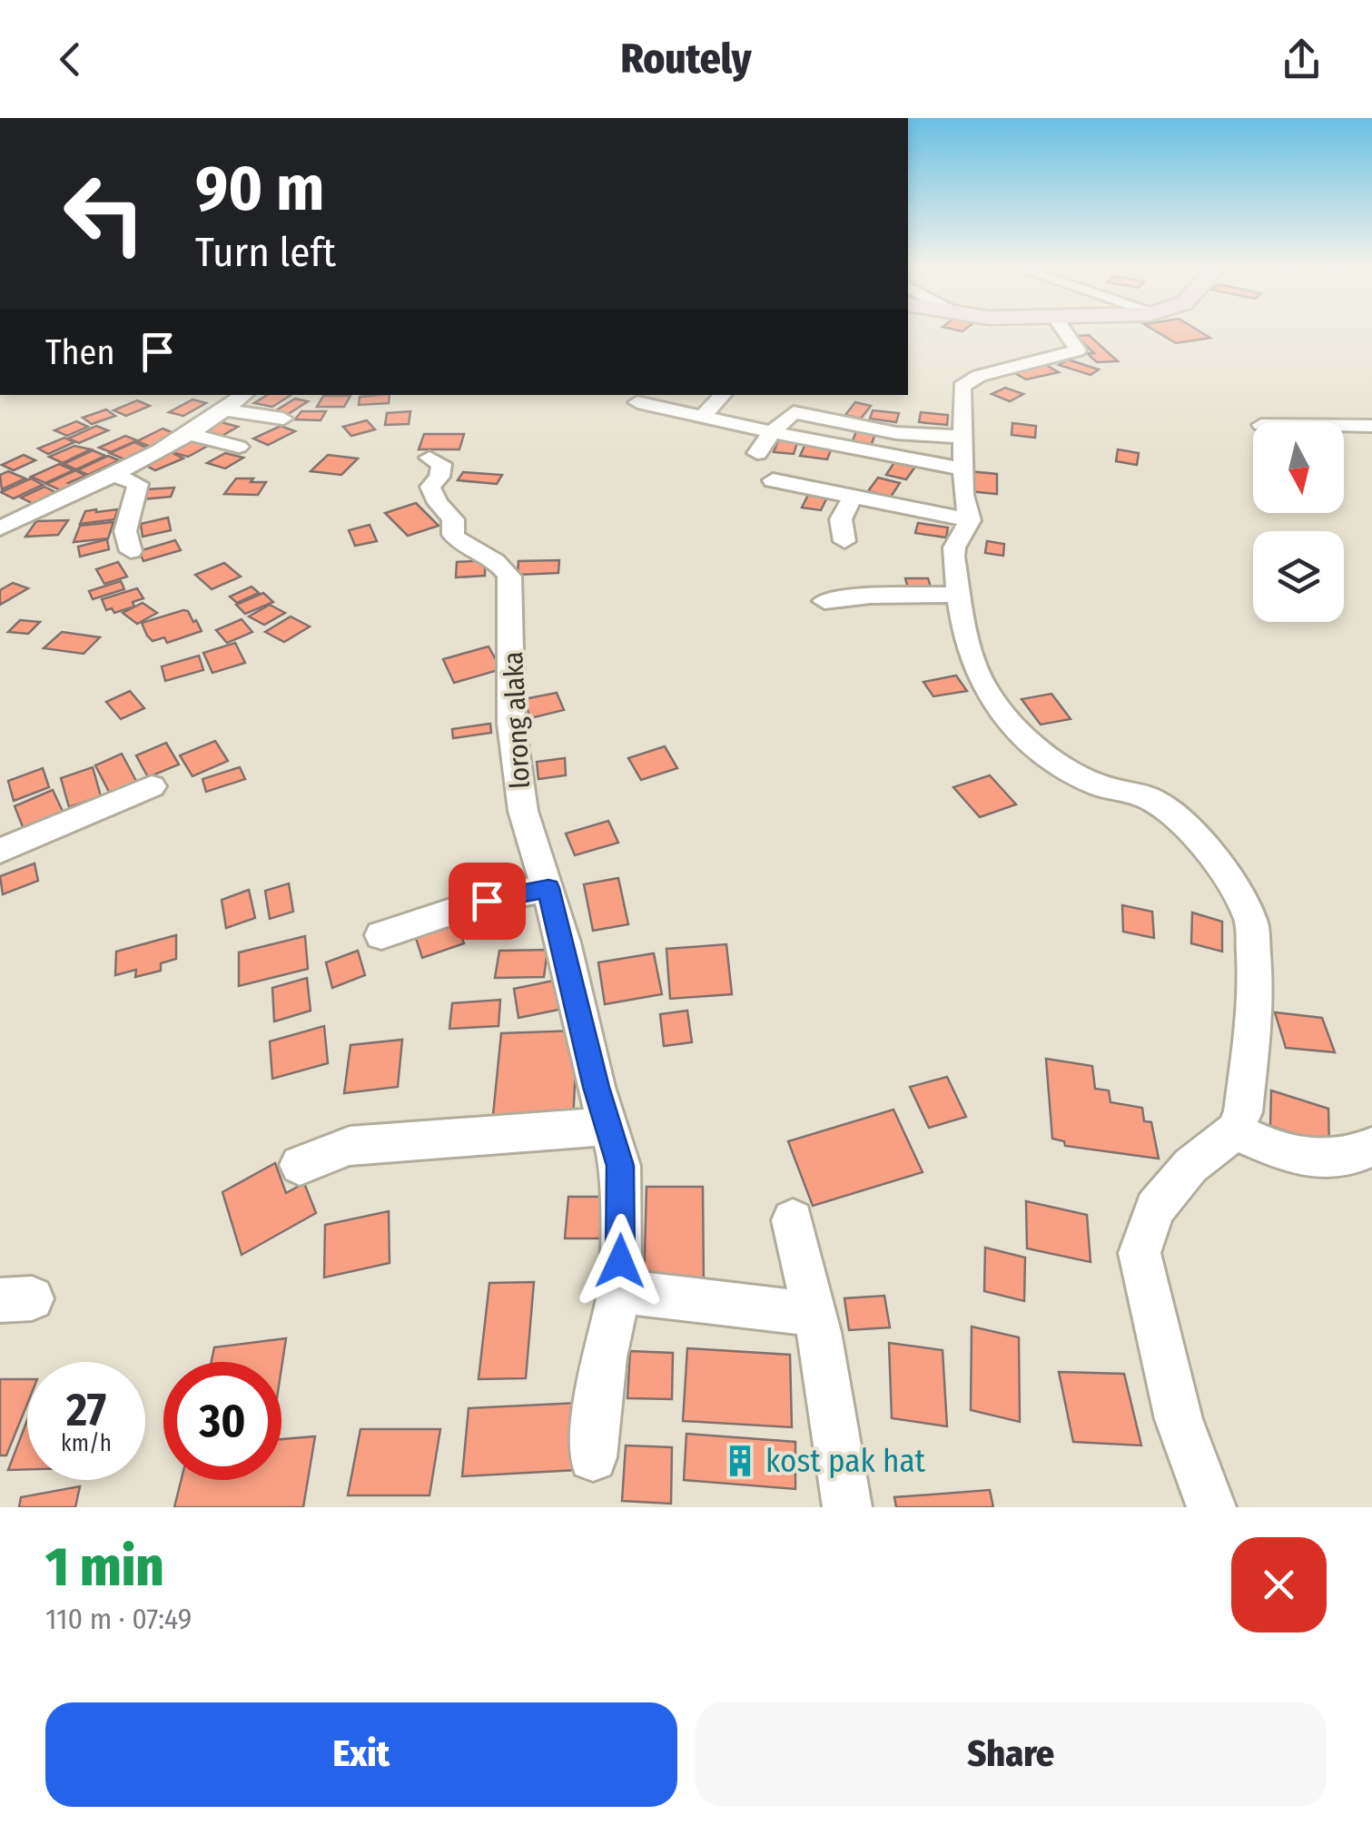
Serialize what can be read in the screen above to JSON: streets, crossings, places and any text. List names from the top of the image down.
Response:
{
  "streets": {
    "street": ["lorong alaka"]
  },
  "places": {
    "building": ["kost pak hat"]
  },
  "north": "bottom",
  "page": {
    "header": "Routely",
    "turn": ["90 m", "Turn left"],
    "then": "Then",
    "speed": "27 km/h",
    "limit": "30",
    "heading": ["1 min", "110 m · 07:49"],
    "buttons": ["Exit", "Share"]
  }
}
